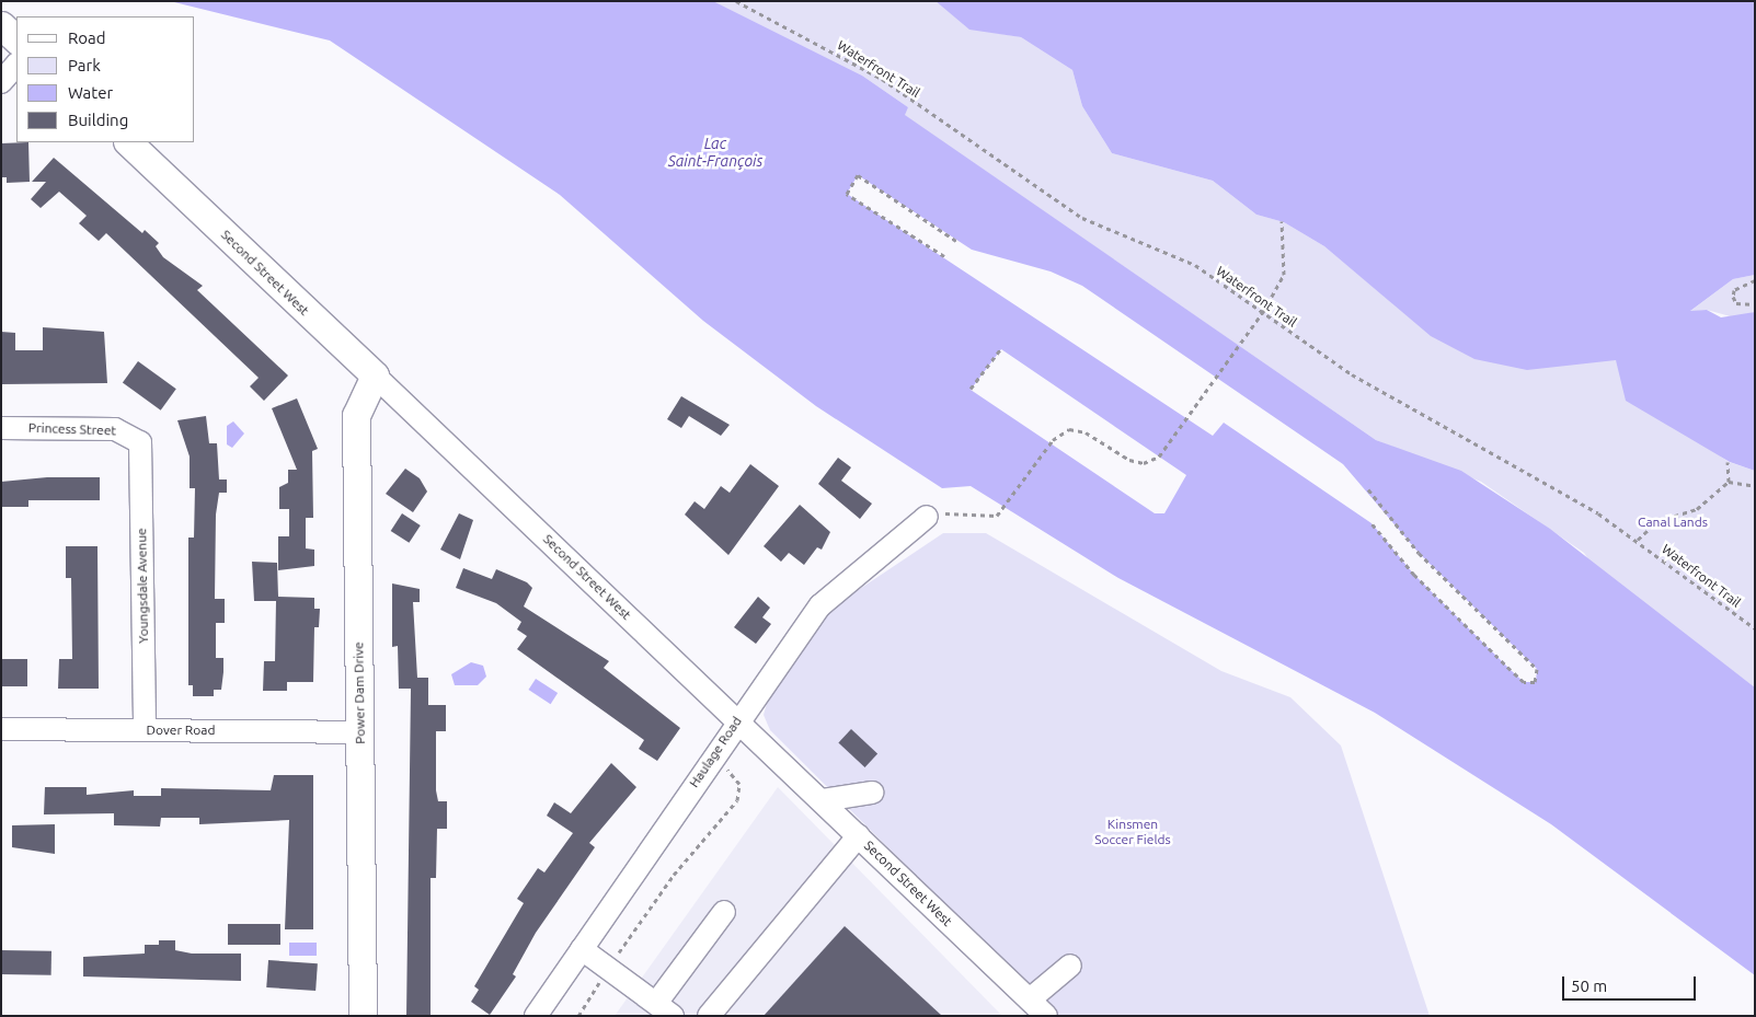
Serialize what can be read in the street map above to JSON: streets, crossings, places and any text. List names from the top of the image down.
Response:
{
  "streets": {
    "main road": ["Second Street West", "Power Dam Drive"],
    "street": [
      "Princess Street",
      "Youngsdale Avenue",
      "Dover Road",
      "Haulage Road"
    ],
    "path": ["Waterfront Trail"]
  },
  "crossings": [
    ["Second Street West", "Power Dam Drive"],
    ["Second Street West", "Haulage Road"],
    ["Princess Street", "Youngsdale Avenue"],
    ["Youngsdale Avenue", "Dover Road"],
    ["Power Dam Drive", "Dover Road"]
  ],
  "water": ["Lac Saint-François"],
  "parks": ["Canal Lands", "Kinsmen Soccer Fields"],
  "legend": [
    "Road",
    "Park",
    "Water",
    "Building"
  ],
  "scale_bar": "50 m"
}
